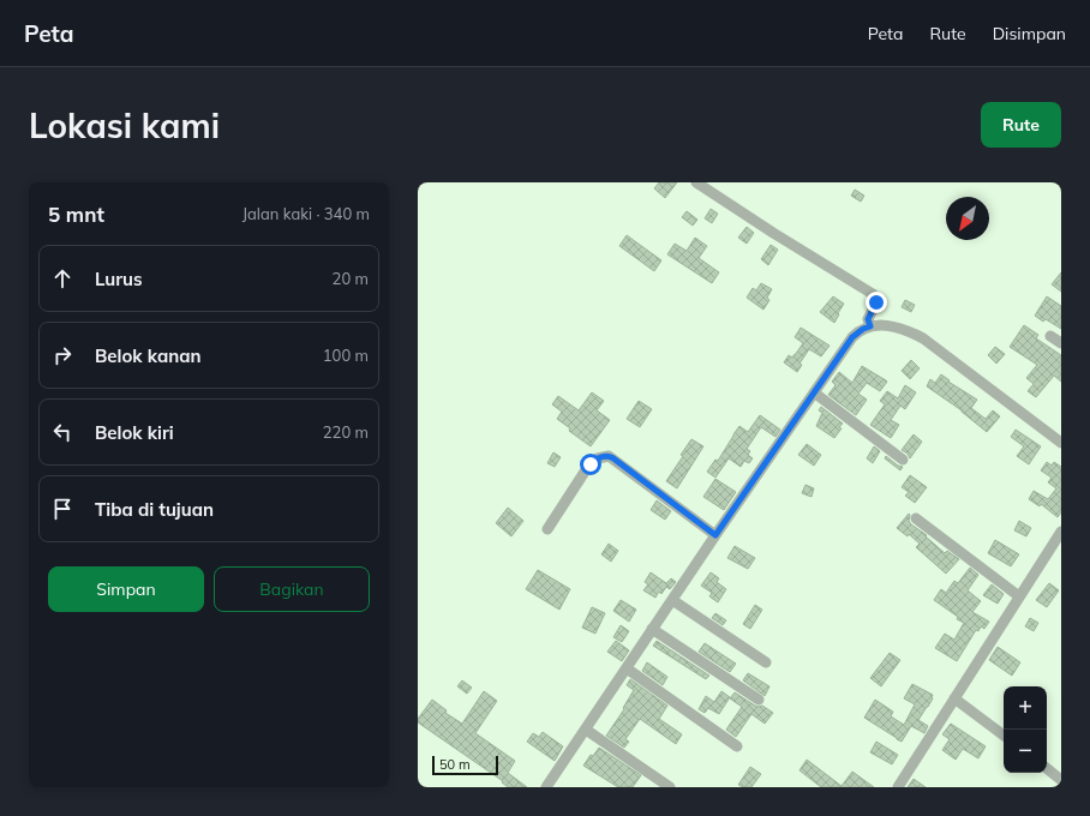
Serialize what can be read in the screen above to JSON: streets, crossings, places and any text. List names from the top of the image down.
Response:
{
  "scale_bar": "50 m",
  "north": "bottom left",
  "page": {
    "header": "Peta",
    "nav": ["Peta", "Rute", "Disimpan"],
    "buttons": [
      "Rute",
      ["Simpan", "Bagikan"]
    ],
    "title": "Lokasi kami",
    "heading": ["5 mnt", "Jalan kaki · 340 m"],
    "list": [
      ["Lurus", "20 m"],
      ["Belok kanan", "100 m"],
      ["Belok kiri", "220 m"],
      "Tiba di tujuan"
    ],
    "map_buttons": ["+", "−"],
    "scale": "50 m"
  }
}
